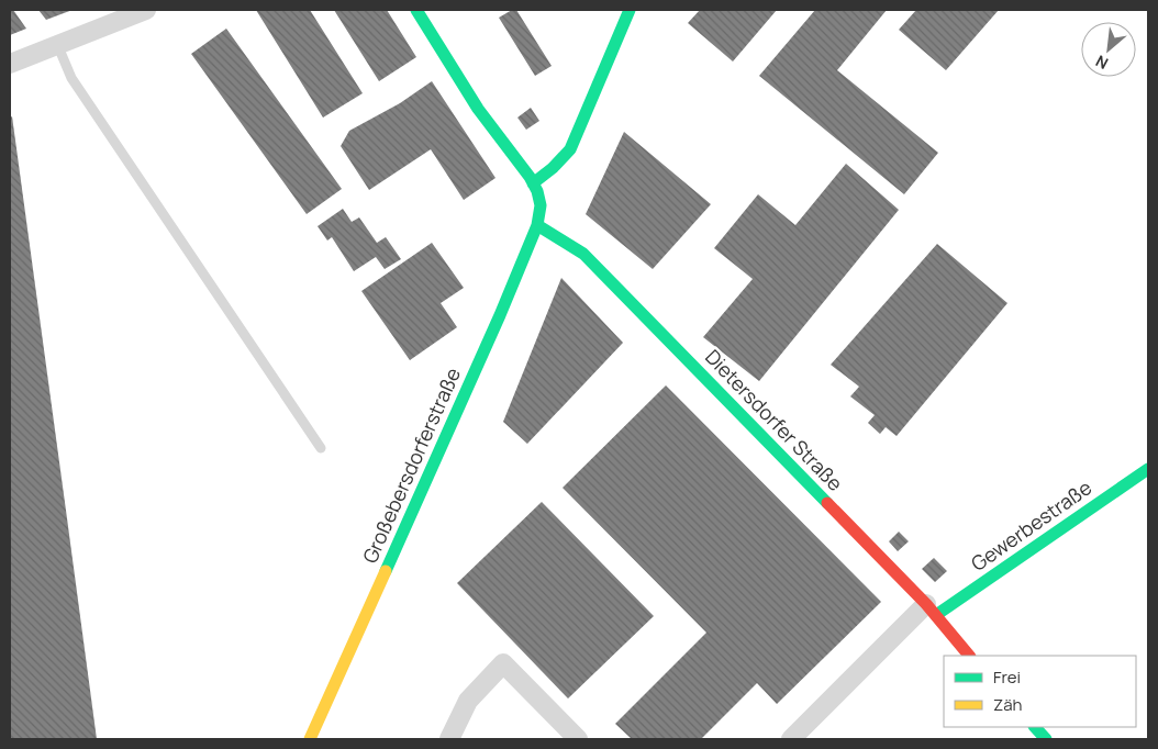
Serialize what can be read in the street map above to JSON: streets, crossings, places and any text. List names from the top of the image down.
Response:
{
  "streets": {
    "street": ["Dietersdorfer Straße", "Großebersdorferstraße", "Gewerbestraße"]
  },
  "crossings": [
    ["Dietersdorfer Straße", "Großebersdorferstraße"],
    ["Dietersdorfer Straße", "Gewerbestraße"]
  ],
  "legend": ["Frei", "Zäh"],
  "north": "bottom left"
}
